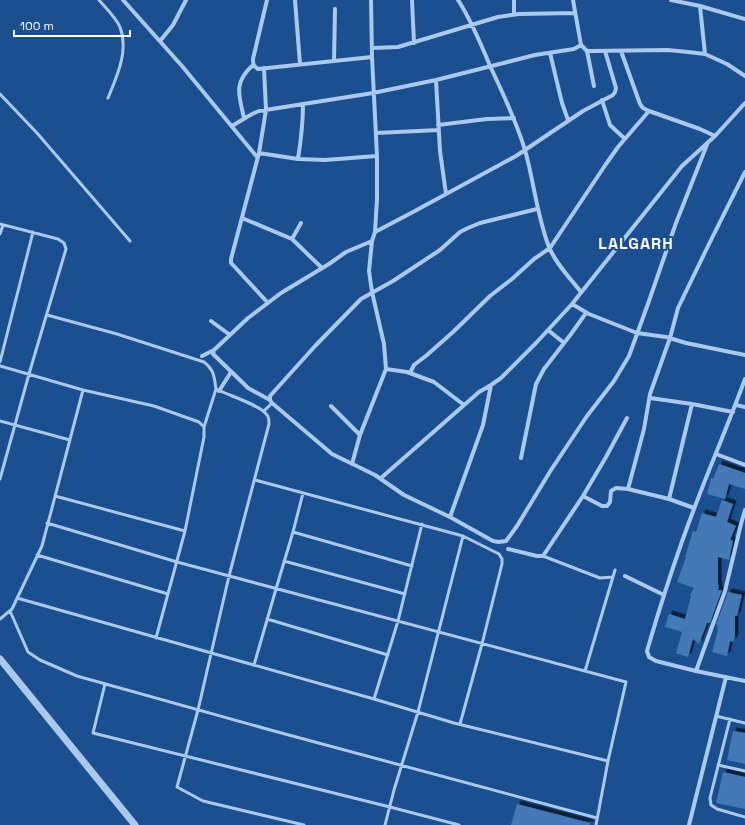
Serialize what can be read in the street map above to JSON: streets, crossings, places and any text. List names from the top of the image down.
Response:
{
  "districts": ["LALGARH"],
  "scale_bar": "100 m"
}
